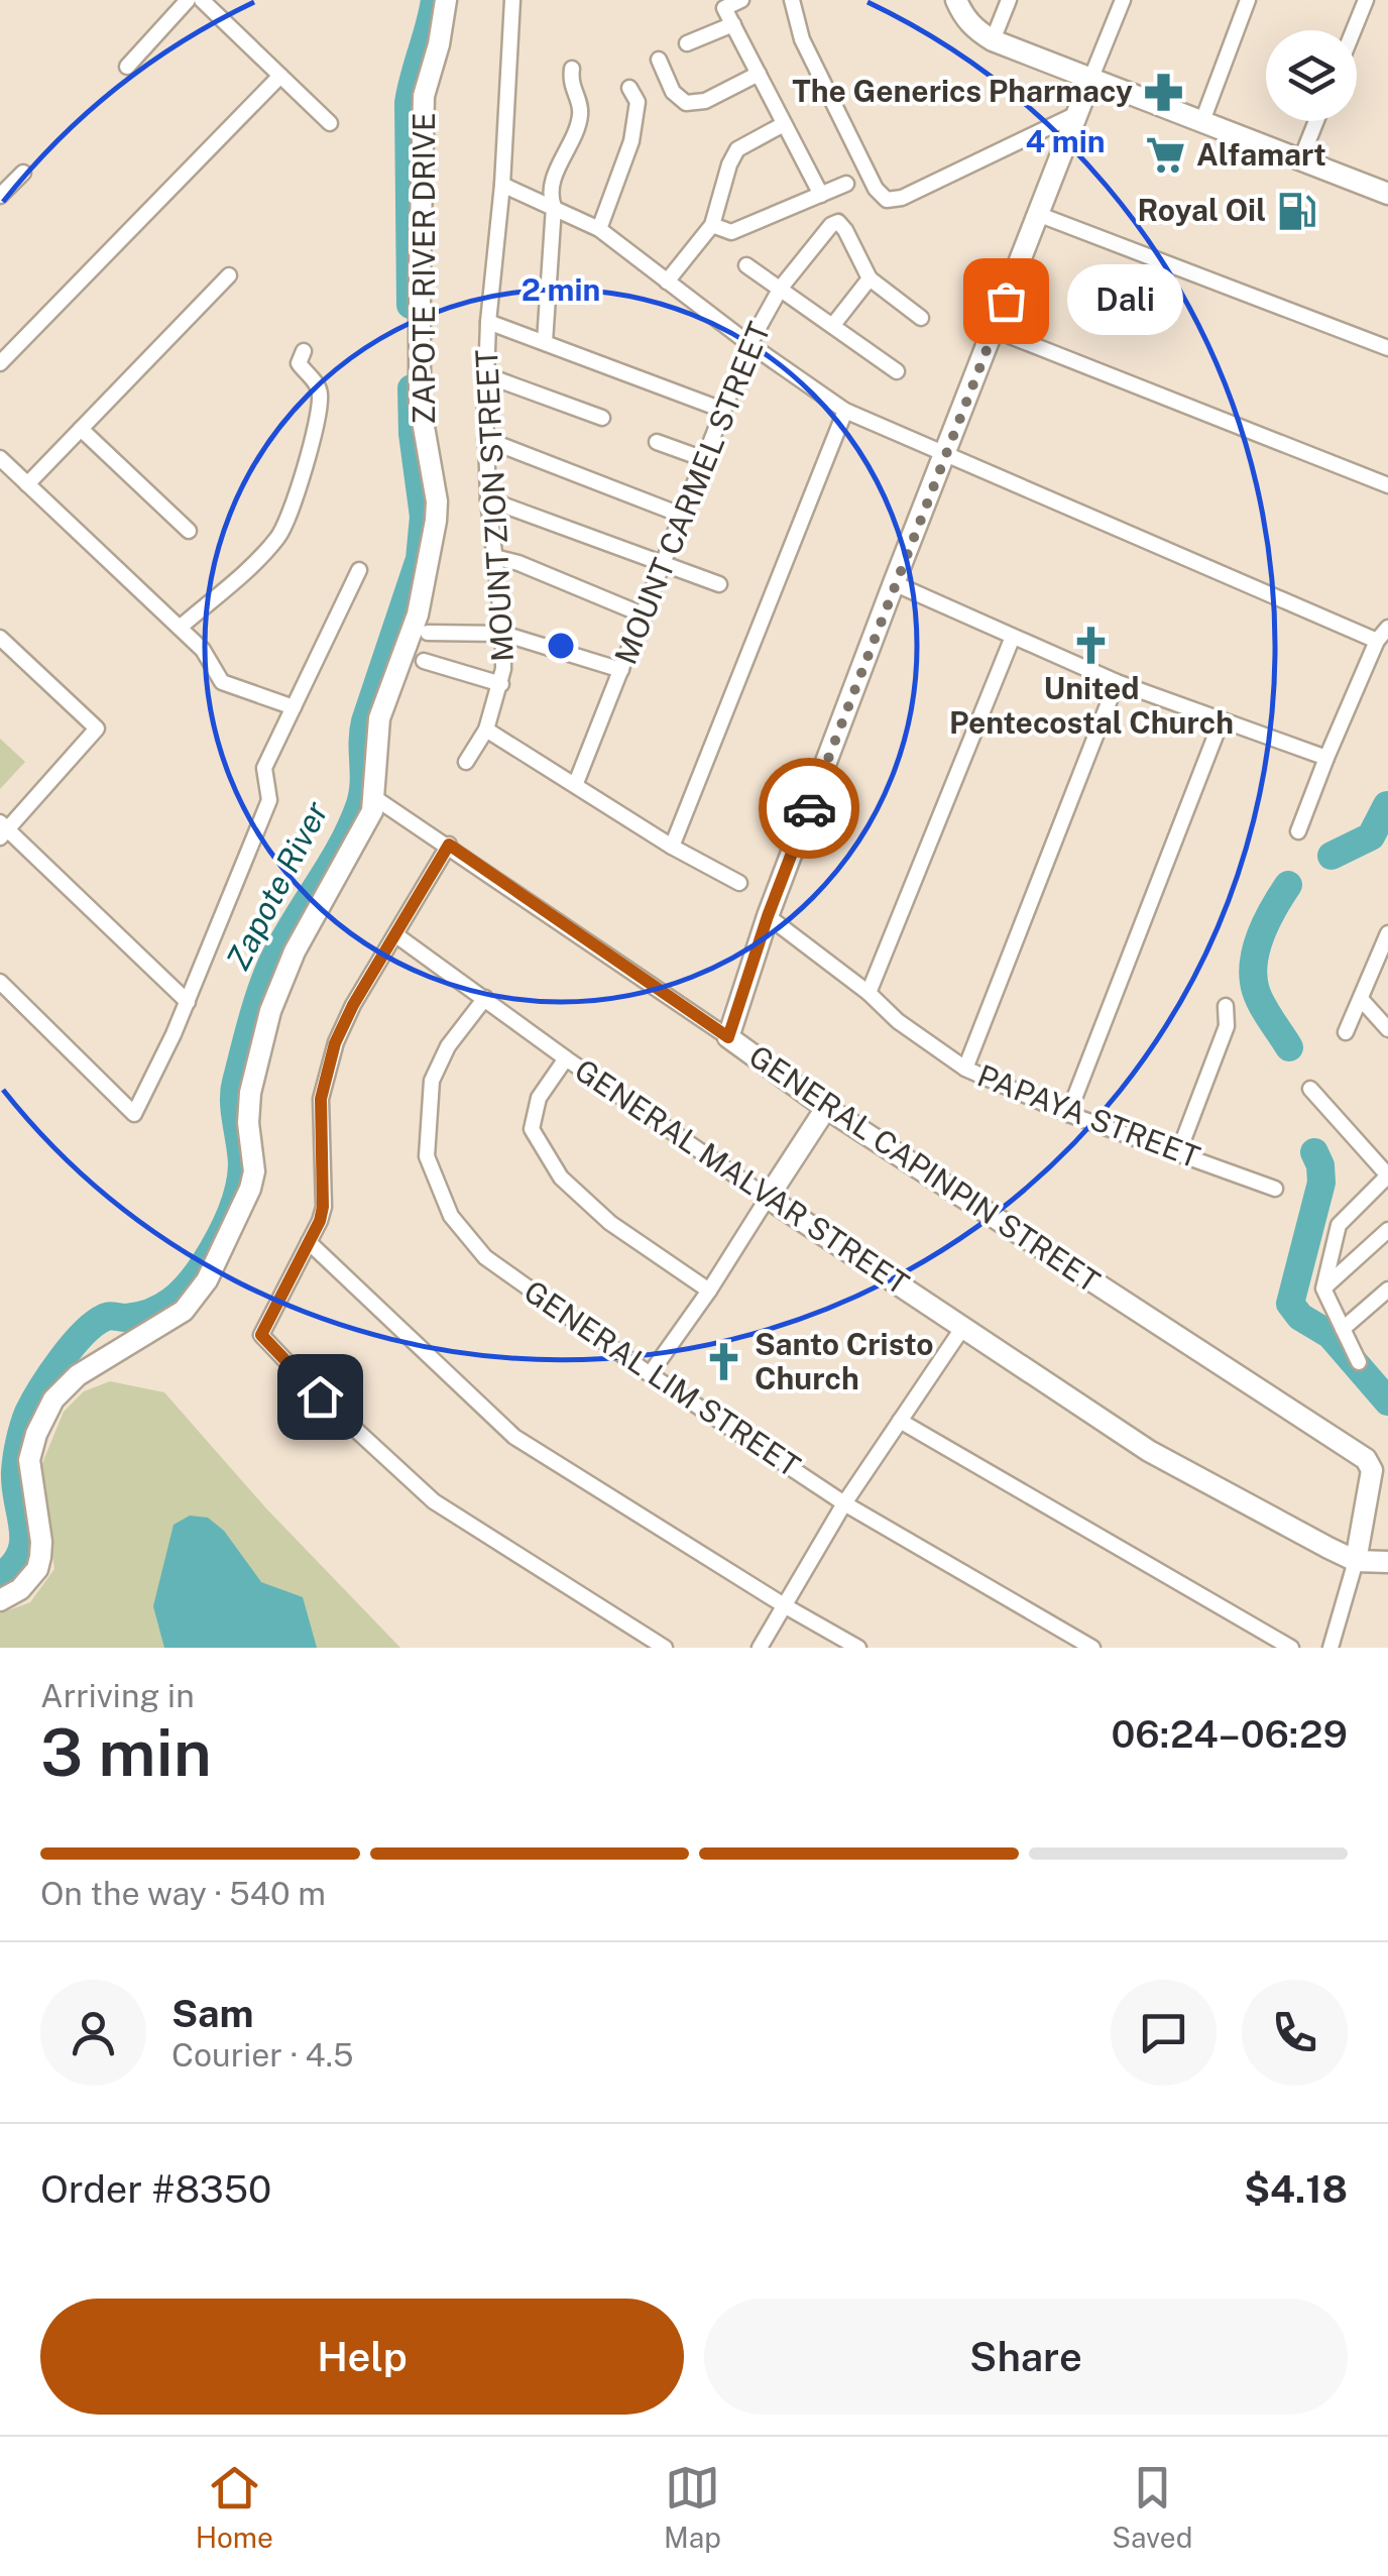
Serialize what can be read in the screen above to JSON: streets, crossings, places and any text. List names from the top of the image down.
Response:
{
  "streets": {
    "street": [
      "ZAPOTE RIVER DRIVE",
      "MOUNT CARMEL STREET",
      "MOUNT ZION STREET",
      "PAPAYA STREET",
      "GENERAL CAPINPIN STREET",
      "GENERAL MALVAR STREET",
      "GENERAL LIM STREET"
    ]
  },
  "crossings": [
    ["ZAPOTE RIVER DRIVE", "GENERAL CAPINPIN STREET"],
    ["GENERAL CAPINPIN STREET", "GENERAL MALVAR STREET"],
    ["GENERAL MALVAR STREET", "GENERAL LIM STREET"]
  ],
  "water": ["Zapote River"],
  "places": {
    "pharmacy": ["The Generics Pharmacy"],
    "supermarket": ["Alfamart"],
    "fuel station": ["Royal Oil"],
    "other": ["Dali"],
    "church": ["United Pentecostal Church", "Santo Cristo Church"]
  },
  "page": {
    "bubble": "Dali",
    "heading": ["3 min", "Arriving in", "06:24–06:29"],
    "panel": [
      "Sam",
      "Courier · 4.5",
      "Order #8350",
      "$4.18"
    ],
    "bar": "On the way · 540 m",
    "buttons": ["Help", "Share"],
    "tabs": ["Home", "Map", "Saved"]
  },
  "rings": ["4 min", "2 min"]
}
